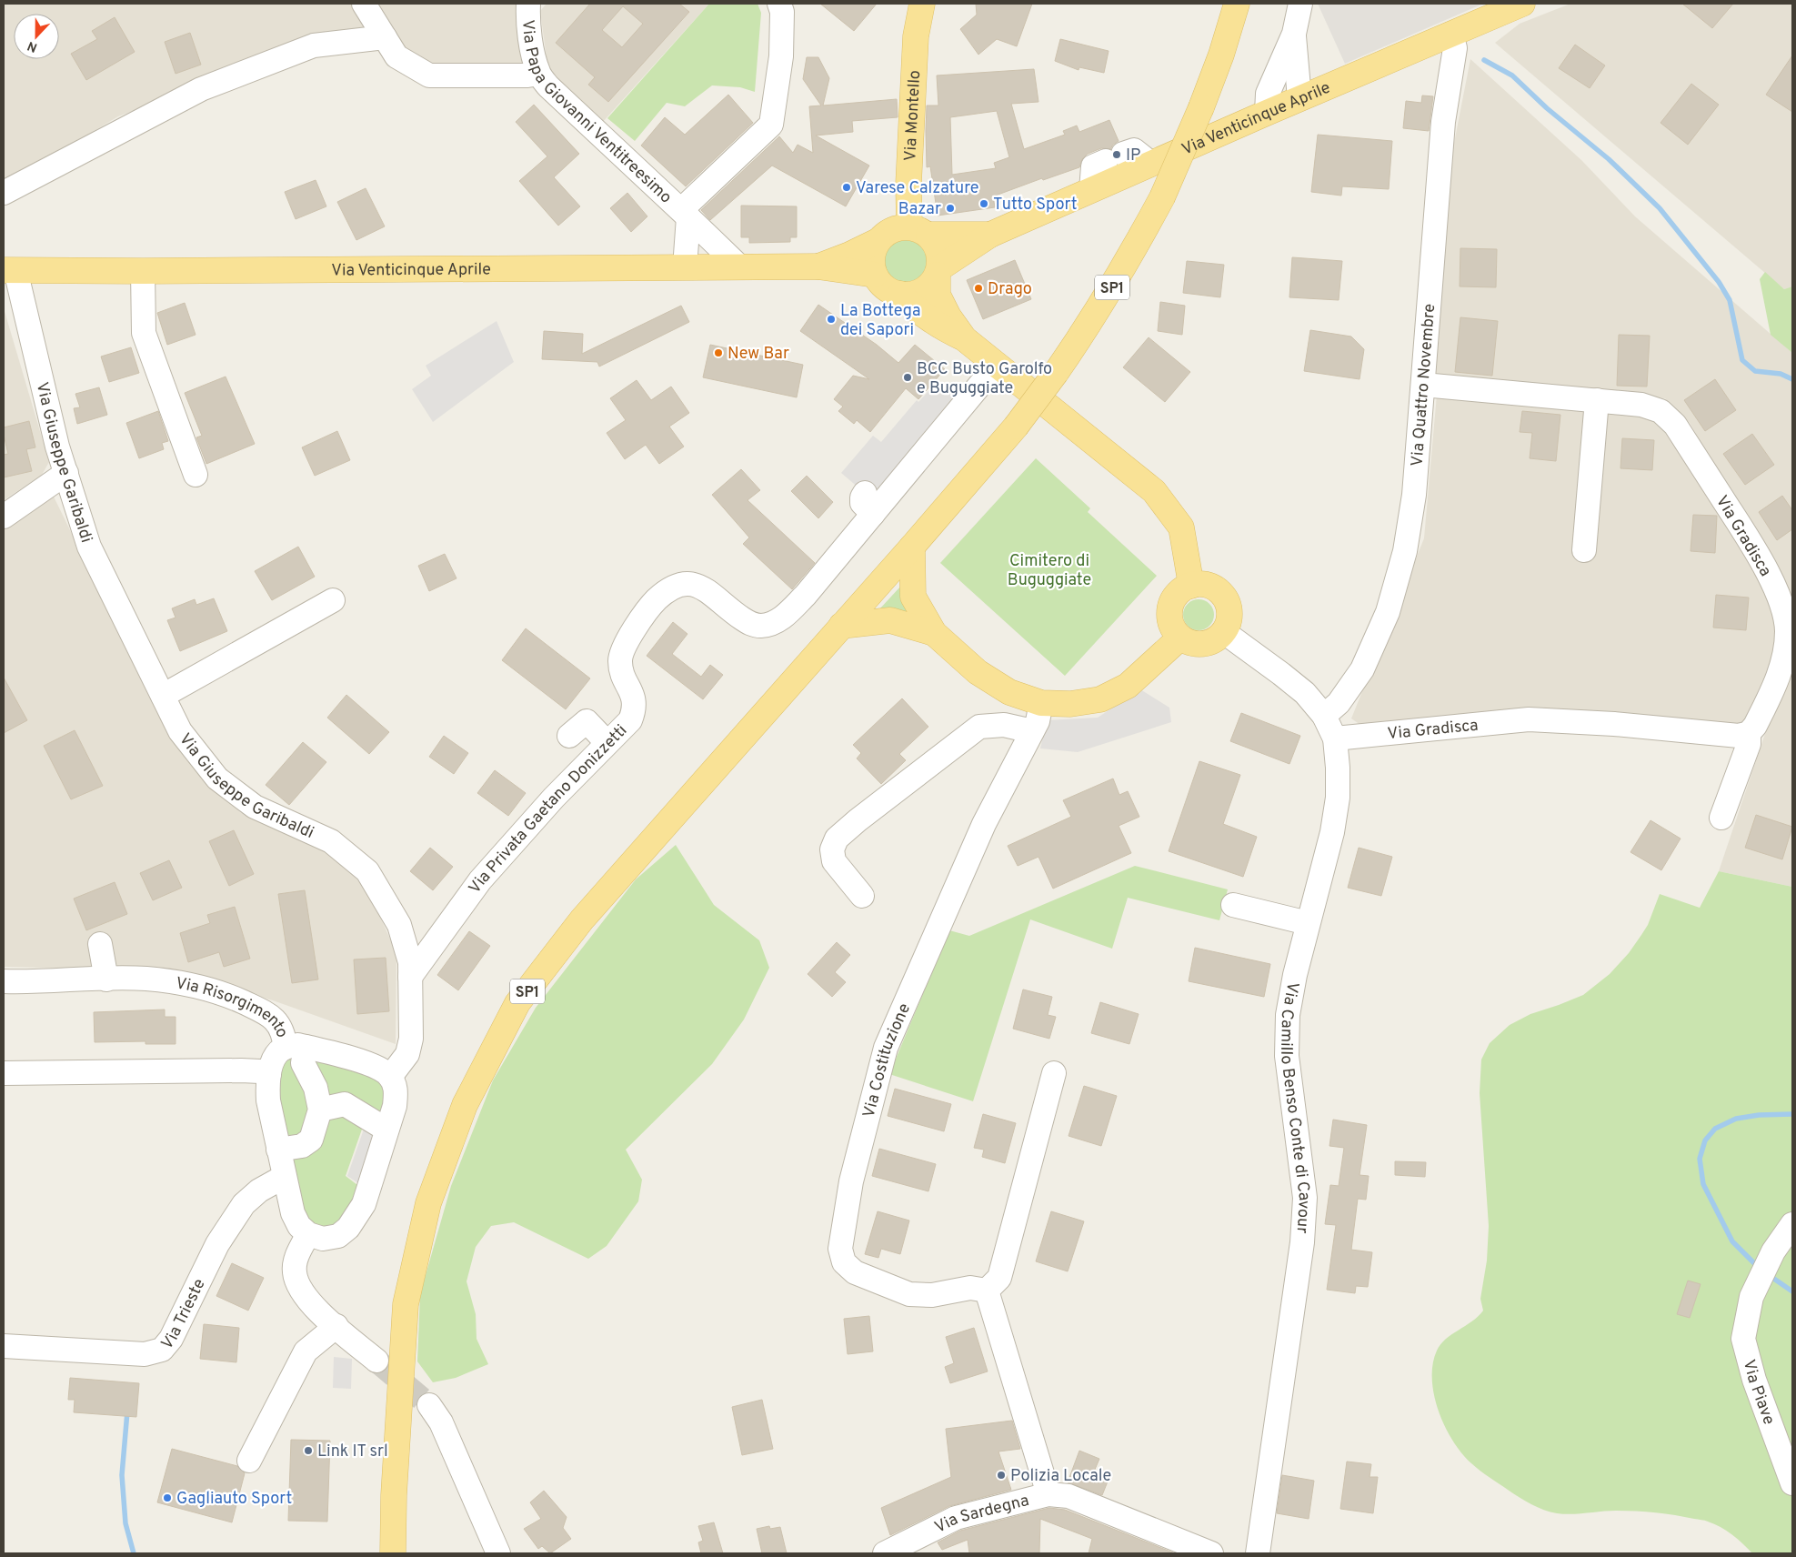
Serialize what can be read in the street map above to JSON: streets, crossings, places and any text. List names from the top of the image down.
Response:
{
  "streets": {
    "main road": ["Via Montello", "Via Venticinque Aprile", "SP1"],
    "street": [
      "Via Papa Giovanni Ventitreesimo",
      "Via Quattro Novembre",
      "Via Giuseppe Garibaldi",
      "Via Gradisca",
      "Via Privata Gaetano Donizzetti",
      "Via Risorgimento",
      "Via Costituzione",
      "Via Camillo Benso Conte di Cavour",
      "Via Trieste",
      "Via Piave",
      "Via Sardegna"
    ]
  },
  "crossings": [
    ["Via Papa Giovanni Ventitreesimo", "Via Venticinque Aprile"],
    ["Via Montello", "Via Venticinque Aprile"],
    ["Via Venticinque Aprile", "Via Quattro Novembre"],
    ["Via Venticinque Aprile", "Via Giuseppe Garibaldi"],
    ["Via Quattro Novembre", "Via Gradisca"],
    ["Via Quattro Novembre", "Via Camillo Benso Conte di Cavour"],
    ["Via Giuseppe Garibaldi", "Via Privata Gaetano Donizzetti"],
    ["Via Giuseppe Garibaldi", "Via Risorgimento"],
    ["Via Gradisca", "Via Camillo Benso Conte di Cavour"]
  ],
  "parks": ["Cimitero di Buguggiate"],
  "places": [
    "IP",
    "Varese Calzature",
    "Tutto Sport",
    "Bazar",
    "Drago",
    "La Bottega dei Sapori",
    "New Bar",
    "BCC Busto Garolfo e Buguggiate",
    "Link IT srl",
    "Polizia Locale",
    "Gagliauto Sport"
  ],
  "north": "bottom"
}
